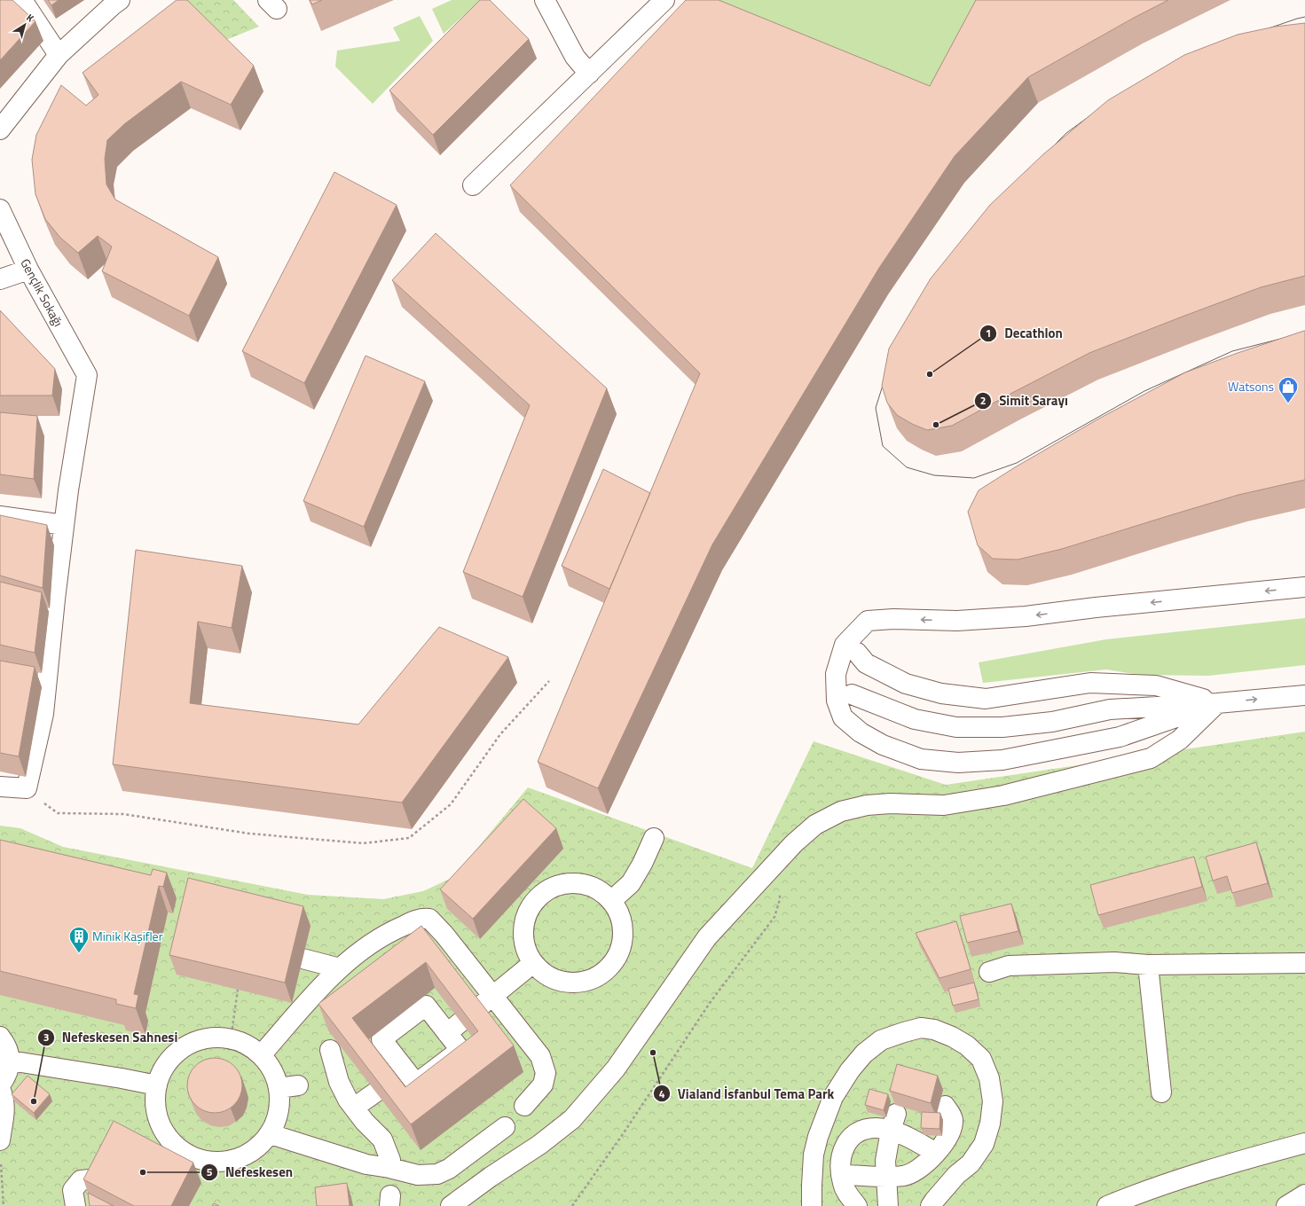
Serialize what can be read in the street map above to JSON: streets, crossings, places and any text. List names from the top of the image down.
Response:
{
  "streets": {
    "street": ["Gençlik Sokağı"]
  },
  "places": {
    "other": [
      "Decathlon",
      "Simit Sarayı",
      "Vialand İsfanbul Tema Park",
      "Nefeskesen Sahnesi",
      "Nefeskesen"
    ],
    "shop": ["Watsons"],
    "building": ["Minik Kaşifler"]
  },
  "north": "top right"
}
